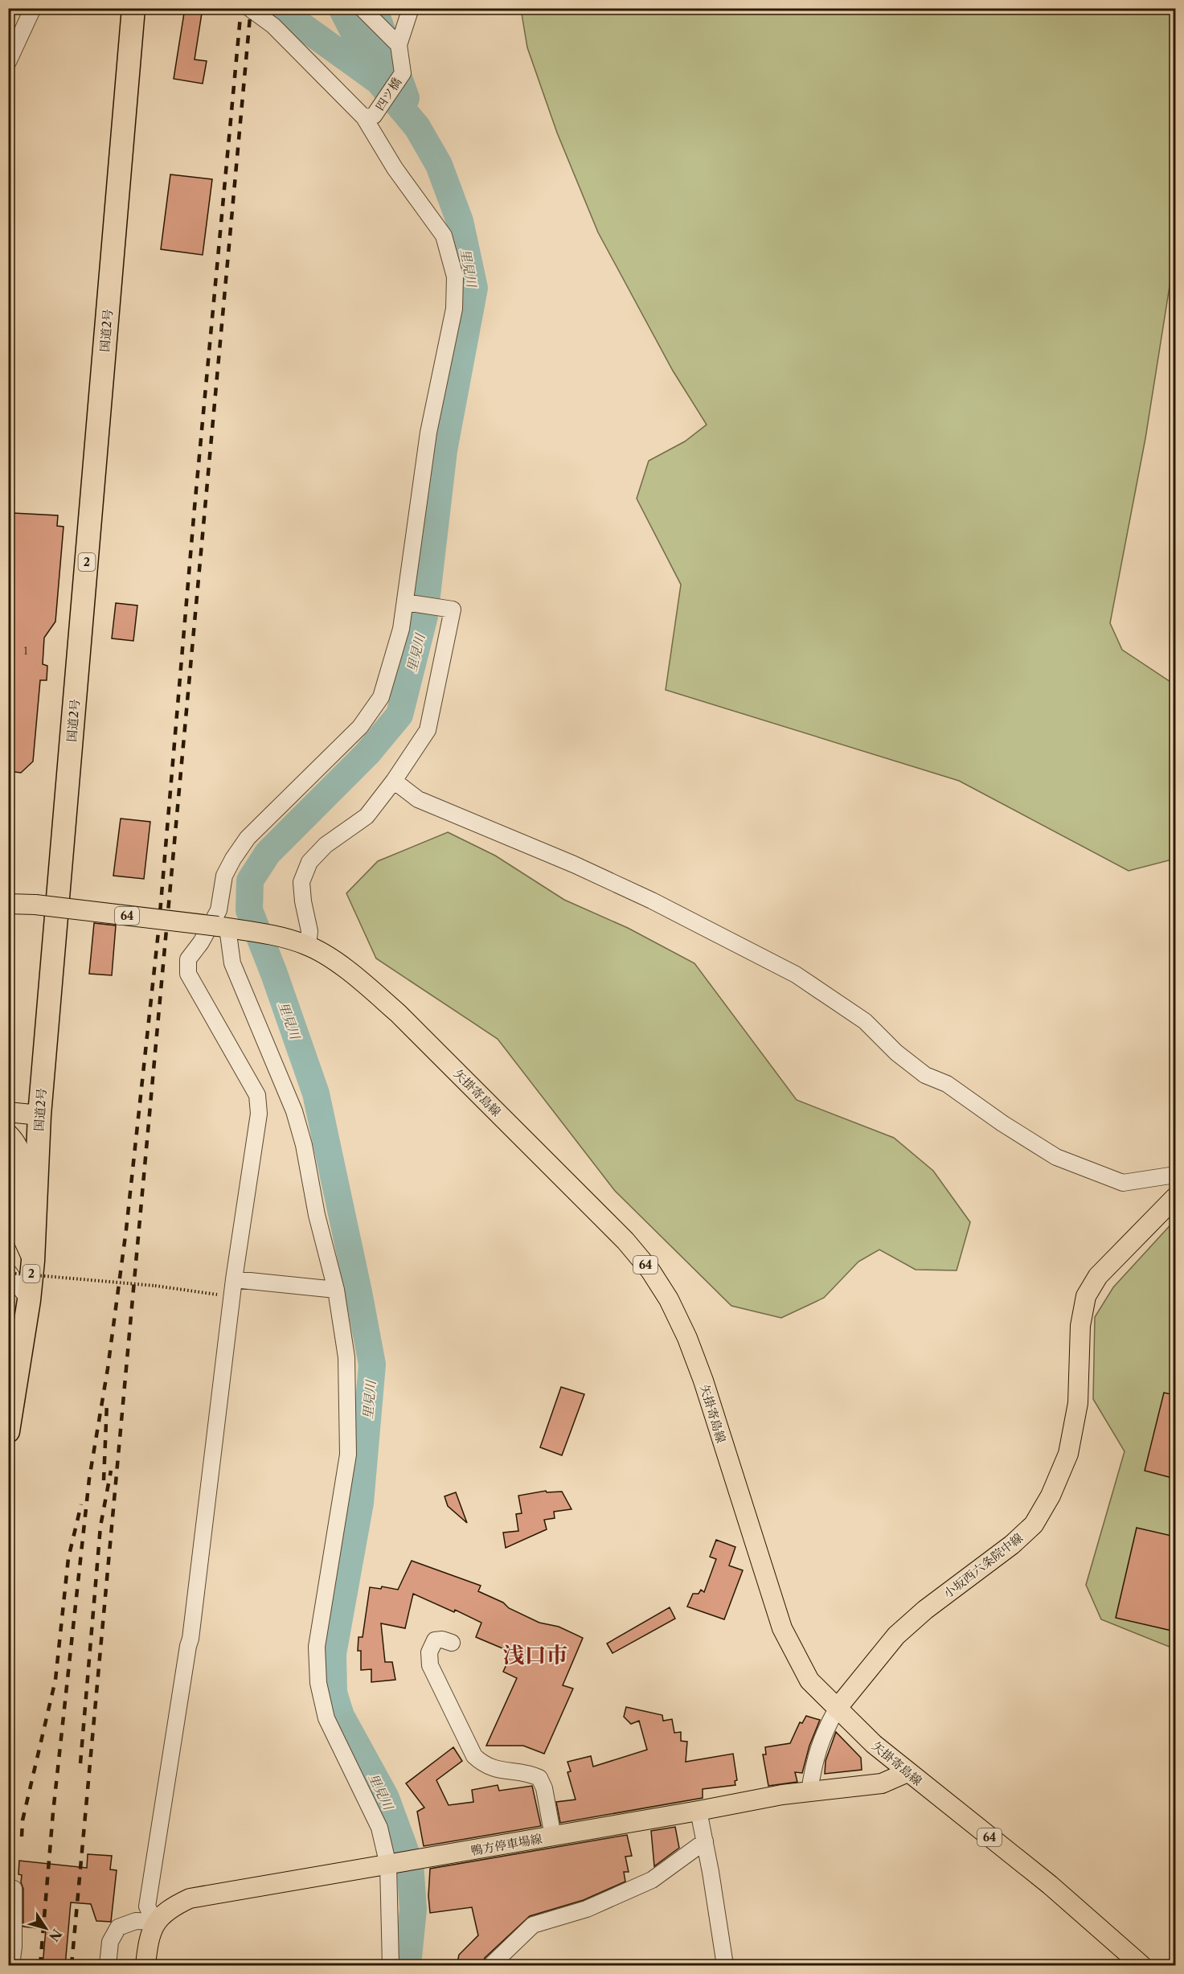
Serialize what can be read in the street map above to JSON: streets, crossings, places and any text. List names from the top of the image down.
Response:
{
  "streets": {
    "highway": ["国道2号", "2"],
    "main road": [
      "64",
      "矢掛寄島線",
      "小坂西六条院中線",
      "鴨方停車場線"
    ],
    "street": ["四ツ橋"]
  },
  "crossings": [
    ["64", "矢掛寄島線"],
    ["矢掛寄島線", "小坂西六条院中線"],
    ["矢掛寄島線", "鴨方停車場線"]
  ],
  "districts": ["浅口市"],
  "water": ["里見川"],
  "house_numbers": ["1"],
  "north": "bottom right"
}
